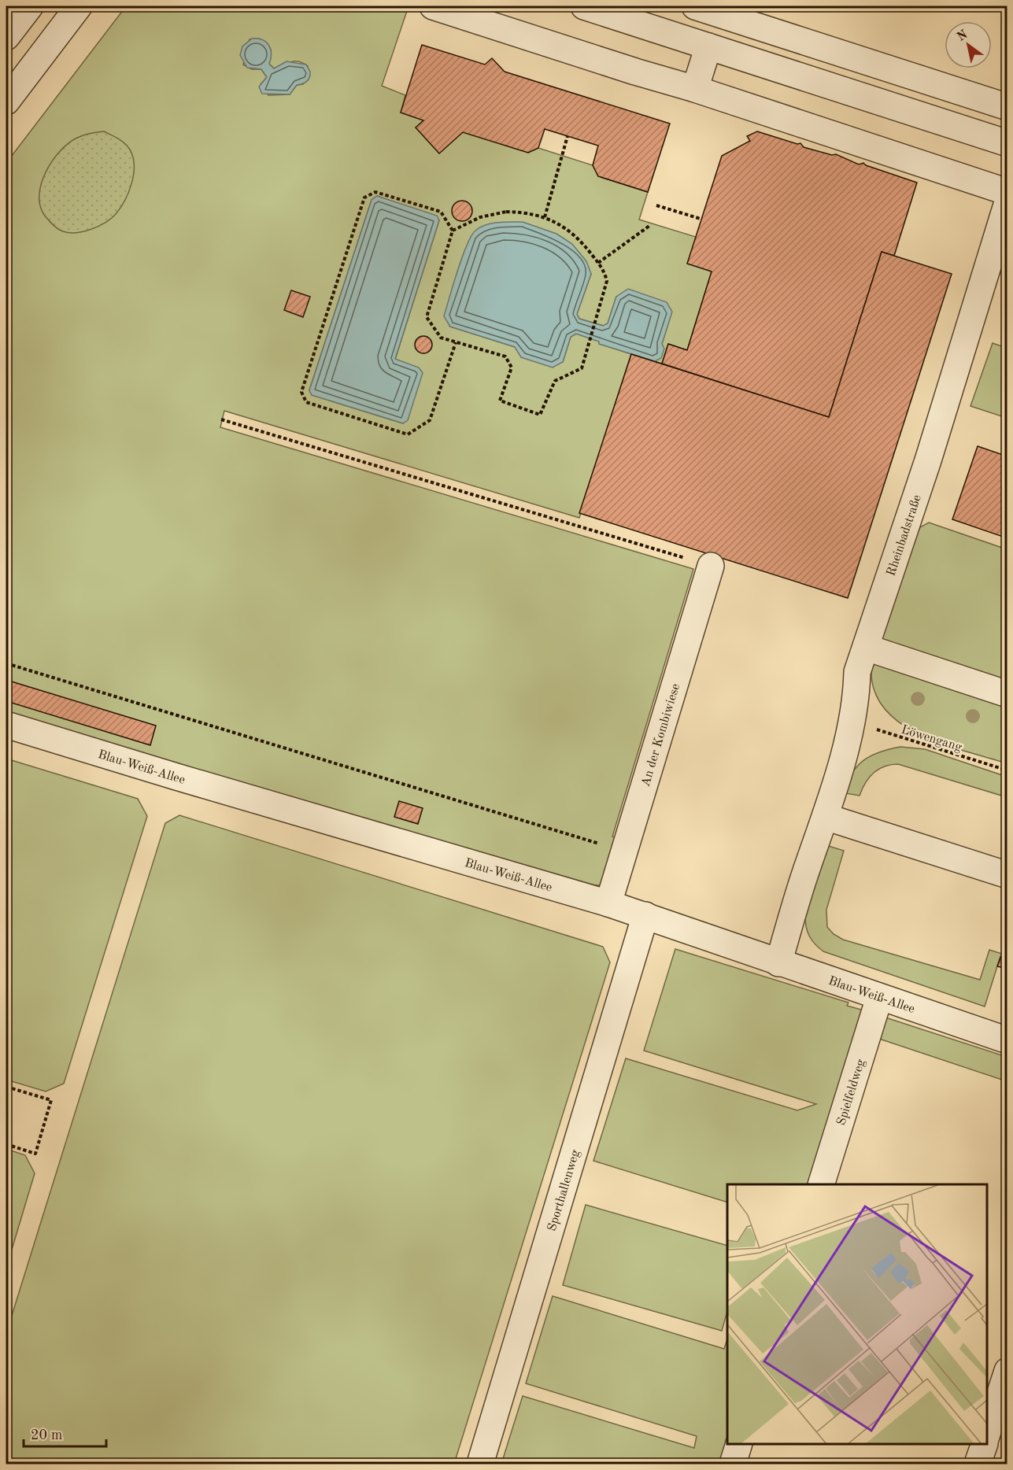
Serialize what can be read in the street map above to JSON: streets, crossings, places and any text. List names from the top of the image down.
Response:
{
  "streets": {
    "street": [
      "Rheinbadstraße",
      "An der Kombiwiese",
      "Blau-Weiß-Allee",
      "Spielfeldweg",
      "Sporthallenweg"
    ],
    "path": ["Löwengang"]
  },
  "crossings": [
    ["Rheinbadstraße", "Löwengang"],
    ["Rheinbadstraße", "Blau-Weiß-Allee"],
    ["An der Kombiwiese", "Blau-Weiß-Allee"],
    ["Blau-Weiß-Allee", "Spielfeldweg"],
    ["Blau-Weiß-Allee", "Sporthallenweg"]
  ],
  "scale_bar": "20 m",
  "north": "top left"
}
